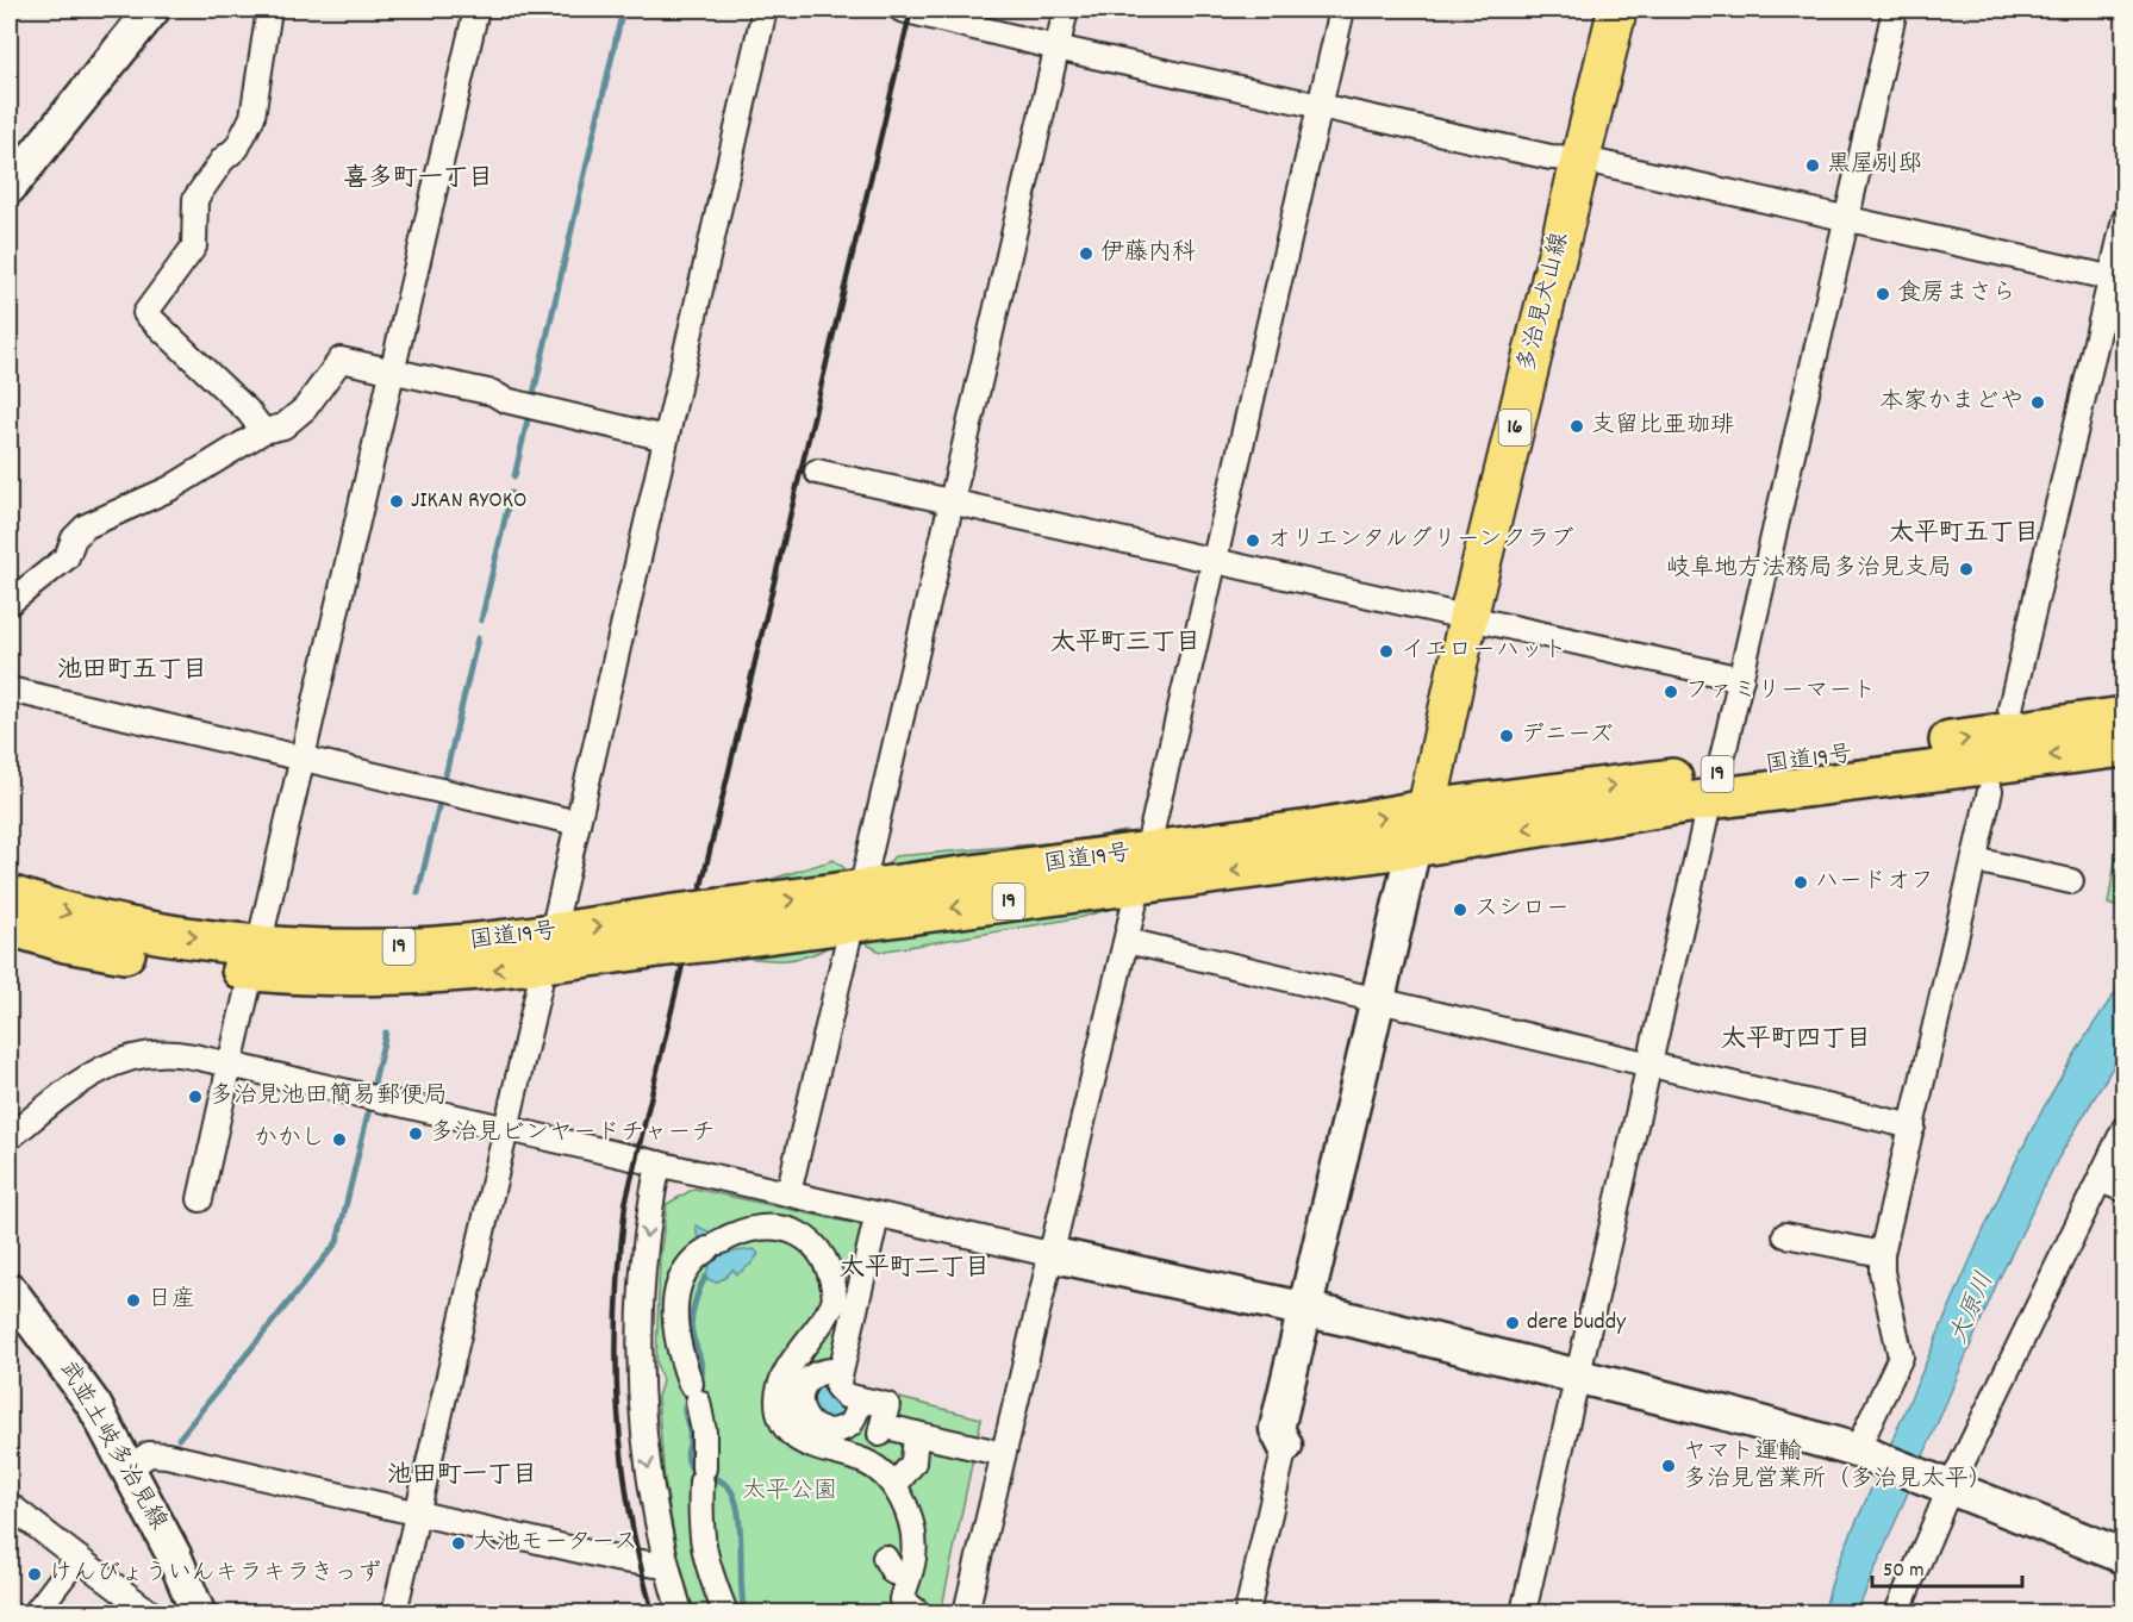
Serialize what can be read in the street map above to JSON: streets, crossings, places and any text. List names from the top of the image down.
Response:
{
  "streets": {
    "highway": ["国道19号", "19"],
    "main road": ["多治見犬山線", "16"],
    "street": ["武並土岐多治見線"]
  },
  "crossings": [
    ["多治見犬山線", "国道19号"]
  ],
  "districts": [
    "喜多町一丁目",
    "太平町五丁目",
    "太平町三丁目",
    "池田町五丁目",
    "太平町四丁目",
    "太平町二丁目",
    "池田町一丁目"
  ],
  "water": ["大原川"],
  "parks": ["太平公園"],
  "places": [
    "黒屋別邸",
    "伊藤内科",
    "食房まさら",
    "本家かまどや",
    "支留比亜珈琲",
    "JIKAN RYOKO",
    "オリエンタルグリーンクラブ",
    "岐阜地方法務局多治見支局",
    "イエローハット",
    "ファミリーマート",
    "デニーズ",
    "ハードオフ",
    "スシロー",
    "多治見池田簡易郵便局",
    "多治見ビンヤードチャーチ",
    "かかし",
    "日産",
    "dere buddy",
    "ヤマト運輸 多治見営業所（多治見太平）",
    "大池モータース",
    "けんびょういんキラキラきっず"
  ],
  "scale_bar": "50 m"
}
